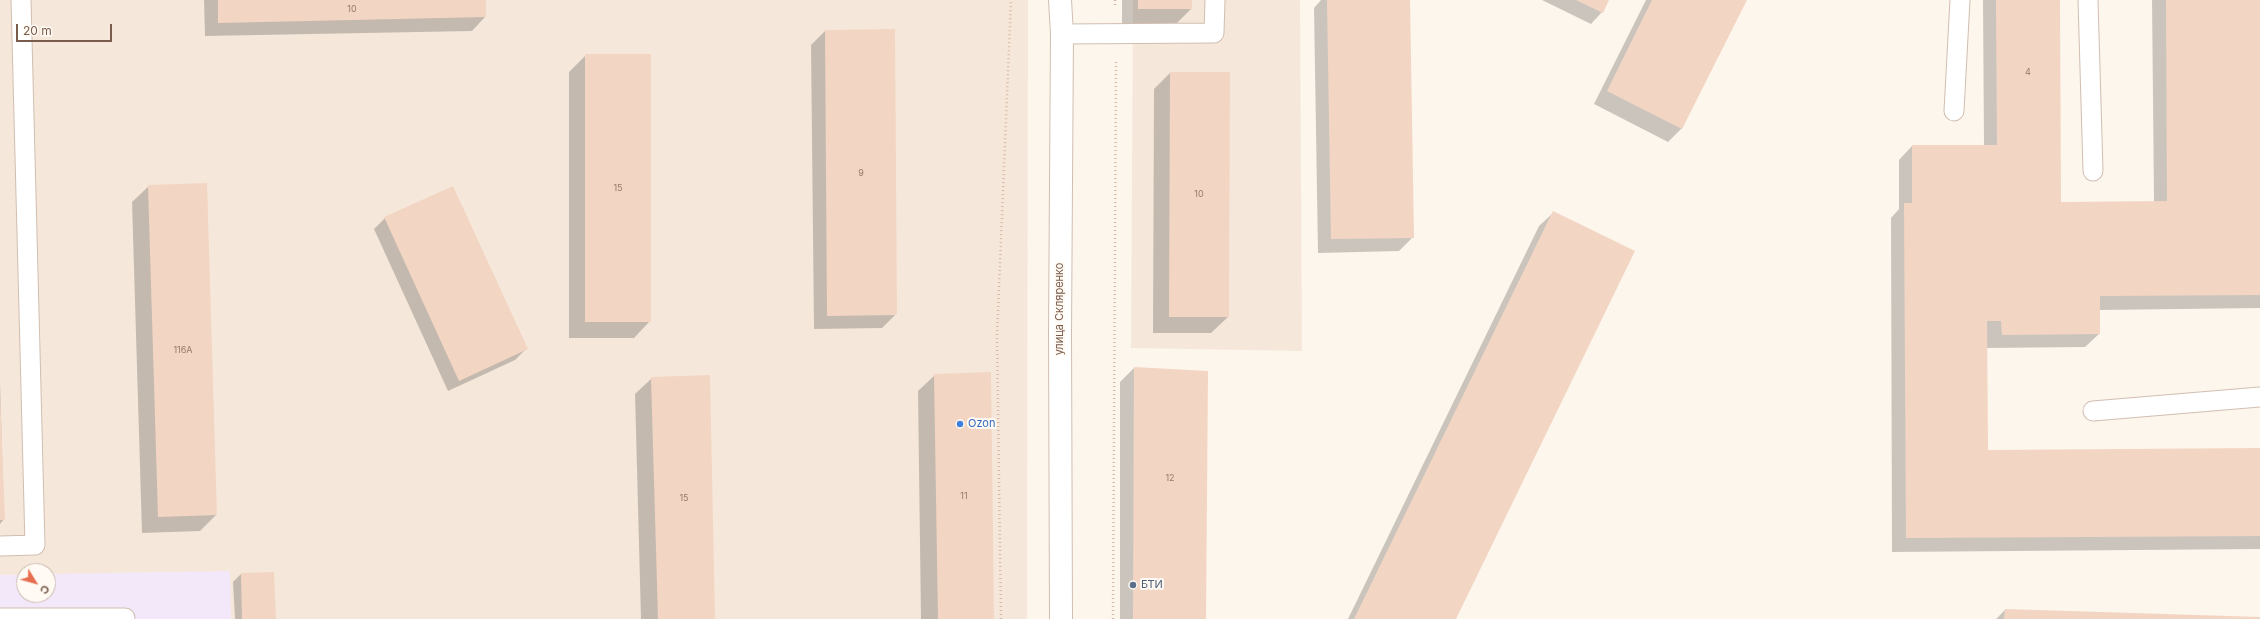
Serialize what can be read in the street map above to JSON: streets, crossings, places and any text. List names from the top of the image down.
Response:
{
  "streets": {
    "street": ["улица Скляренко"]
  },
  "places": ["Ozon", "БТИ"],
  "house_numbers": [
    "10",
    "4",
    "9",
    "15",
    "10",
    "116А",
    "12",
    "11",
    "15"
  ],
  "scale_bar": "20 m",
  "north": "bottom right"
}
